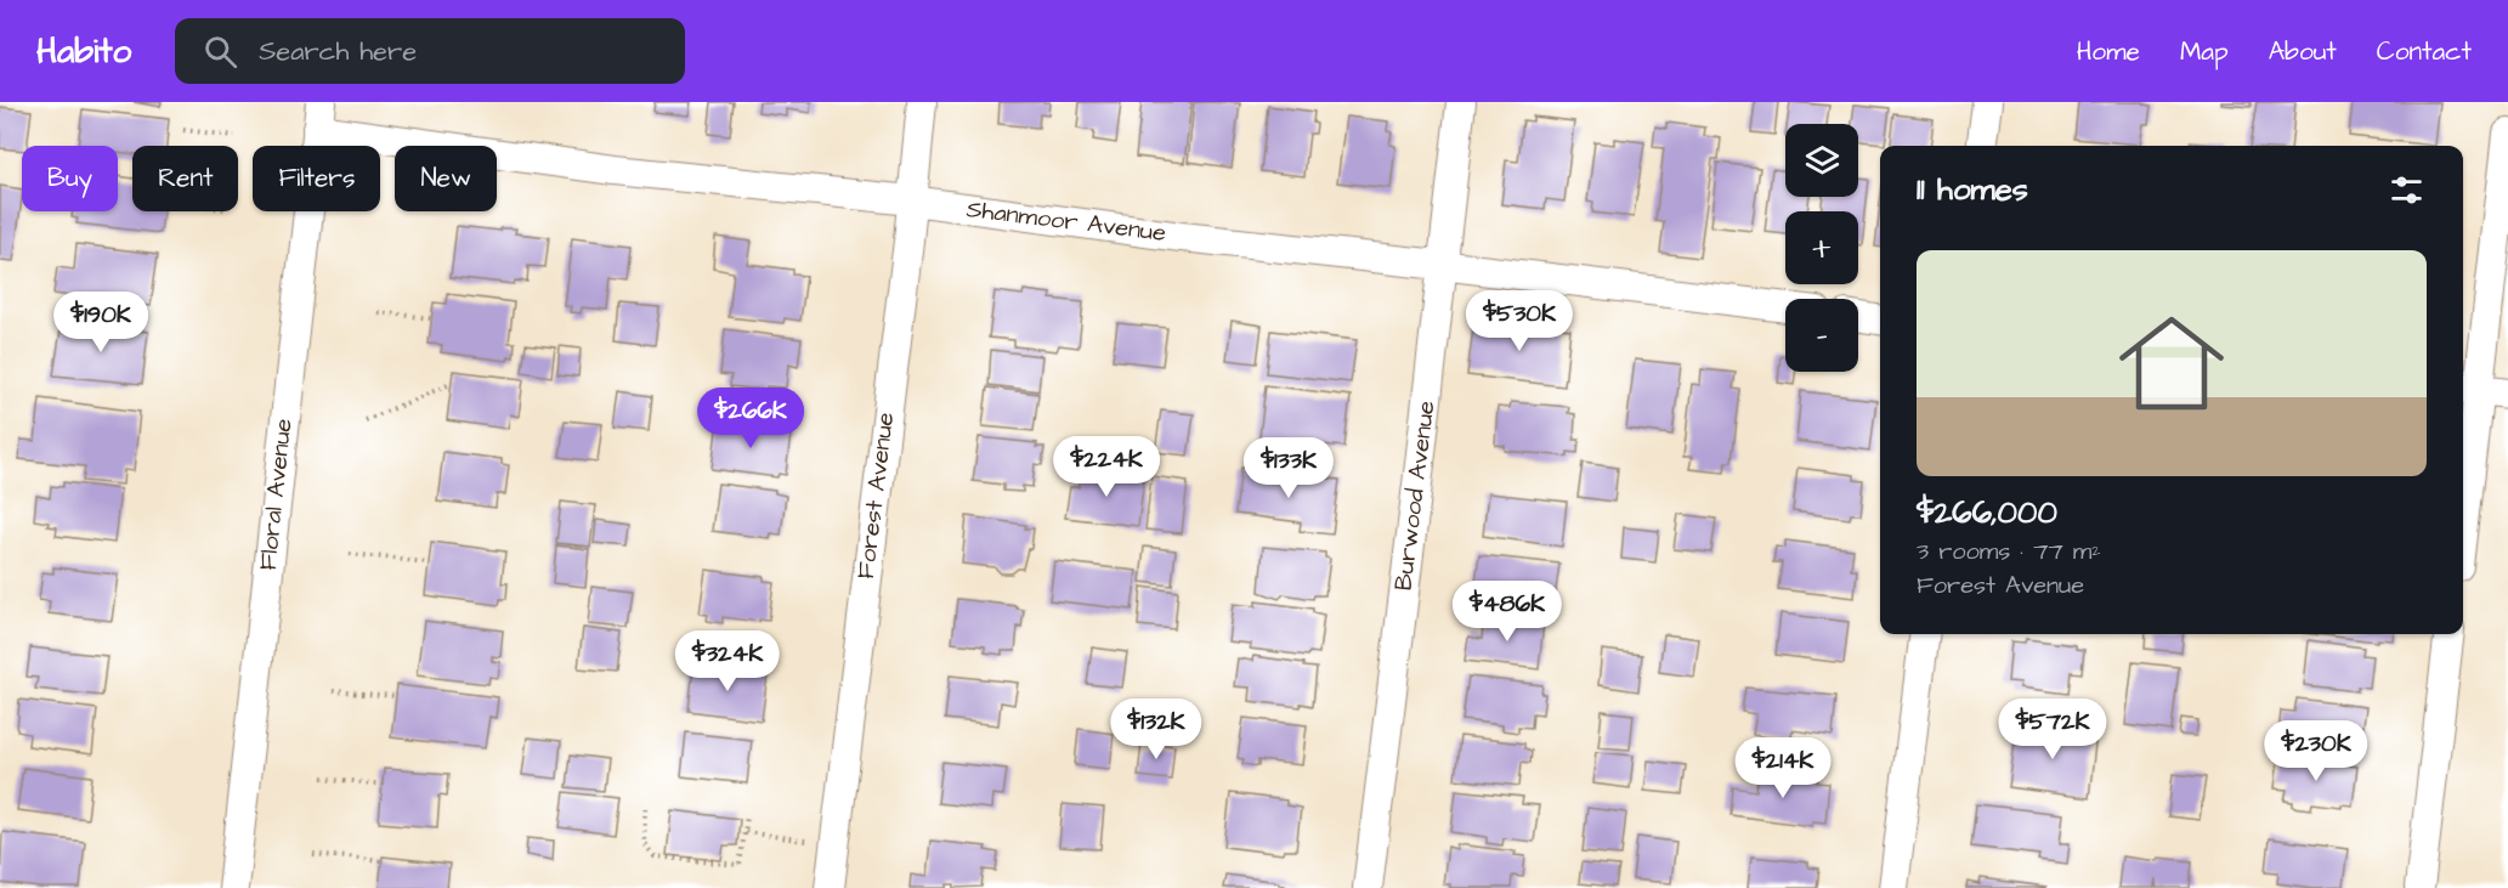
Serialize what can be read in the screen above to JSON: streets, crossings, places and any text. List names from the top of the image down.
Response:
{
  "streets": {
    "street": [
      "Shanmoor Avenue",
      "Floral Avenue",
      "Forest Avenue",
      "Burwood Avenue"
    ]
  },
  "crossings": [
    ["Shanmoor Avenue", "Floral Avenue"],
    ["Shanmoor Avenue", "Forest Avenue"],
    ["Shanmoor Avenue", "Burwood Avenue"]
  ],
  "page": {
    "header": "Habito",
    "search": "Search here",
    "nav": [
      "Home",
      "Map",
      "About",
      "Contact"
    ],
    "map_buttons": ["+", "−"],
    "chip": [
      "Buy",
      "Rent",
      "Filters",
      "New"
    ],
    "heading": "11 homes",
    "list": [
      {
        "name": "$266,000",
        "note": "3 rooms · 77 m² · Forest Avenue"
      }
    ],
    "price": [
      "$530K",
      "$190K",
      "$266K",
      "$224K",
      "$133K",
      "$486K",
      "$324K",
      "$132K",
      "$572K",
      "$230K",
      "$214K"
    ]
  }
}
